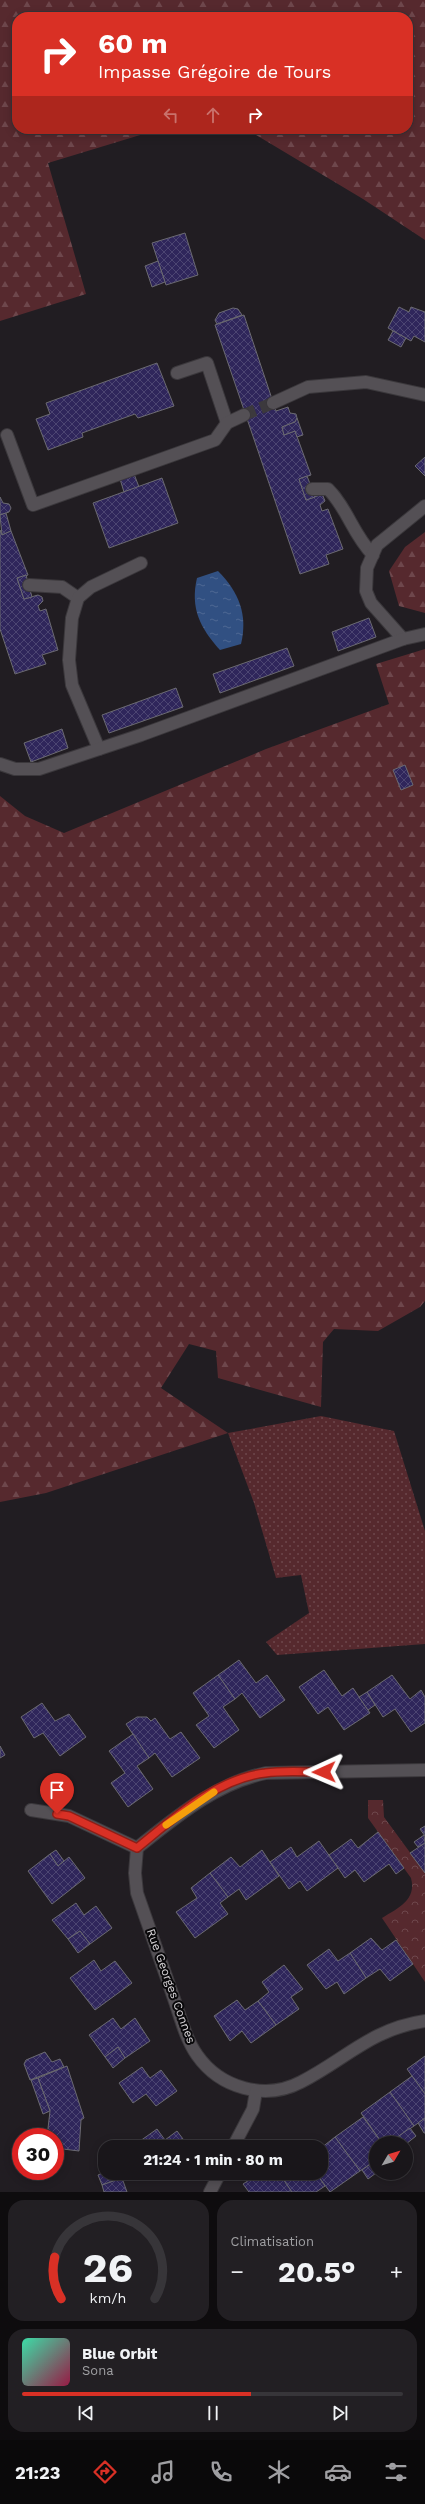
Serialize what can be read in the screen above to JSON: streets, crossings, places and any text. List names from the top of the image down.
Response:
{
  "streets": {
    "street": ["Rue Georges Connes"]
  },
  "north": "top right",
  "page": {
    "turn": ["60 m", "Impasse Grégoire de Tours"],
    "limit": "30",
    "trip": "21:24 · 1 min · 80 m",
    "tile": "Climatisation",
    "heat": ["−", "20.5°", "+"],
    "song": ["Blue Orbit", "Sona"],
    "tabs": "21:23",
    "gauge": ["26", "km/h"]
  }
}
